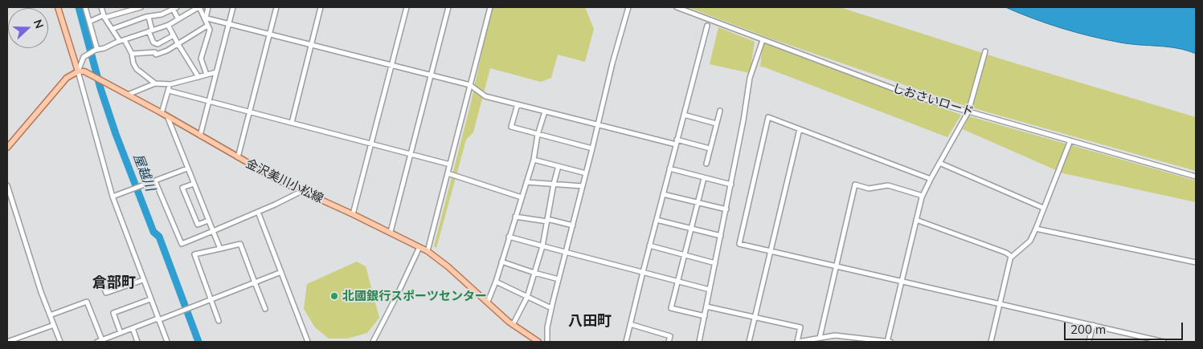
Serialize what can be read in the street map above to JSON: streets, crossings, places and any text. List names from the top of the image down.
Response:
{
  "streets": {
    "main road": ["金沢美川小松線"],
    "street": ["しおさいロード"]
  },
  "districts": ["倉部町", "八田町"],
  "water": ["屋越川"],
  "places": ["北國銀行スポーツセンター"],
  "scale_bar": "200 m",
  "north": "right"
}
